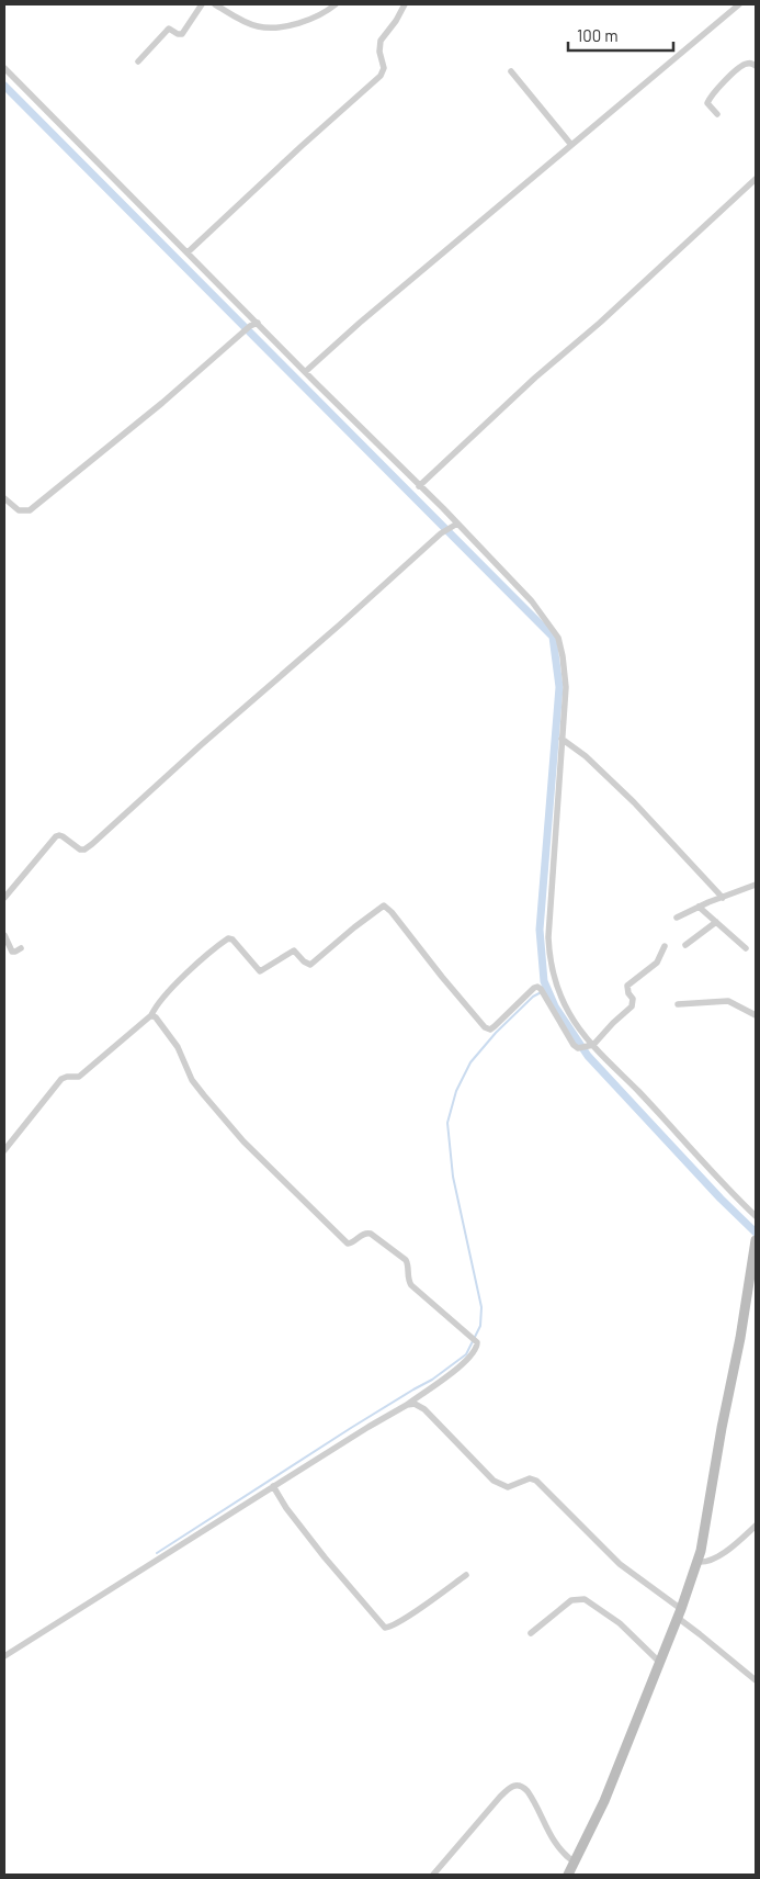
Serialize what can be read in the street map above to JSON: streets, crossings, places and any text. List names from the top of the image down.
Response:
{
  "scale_bar": "100 m"
}
